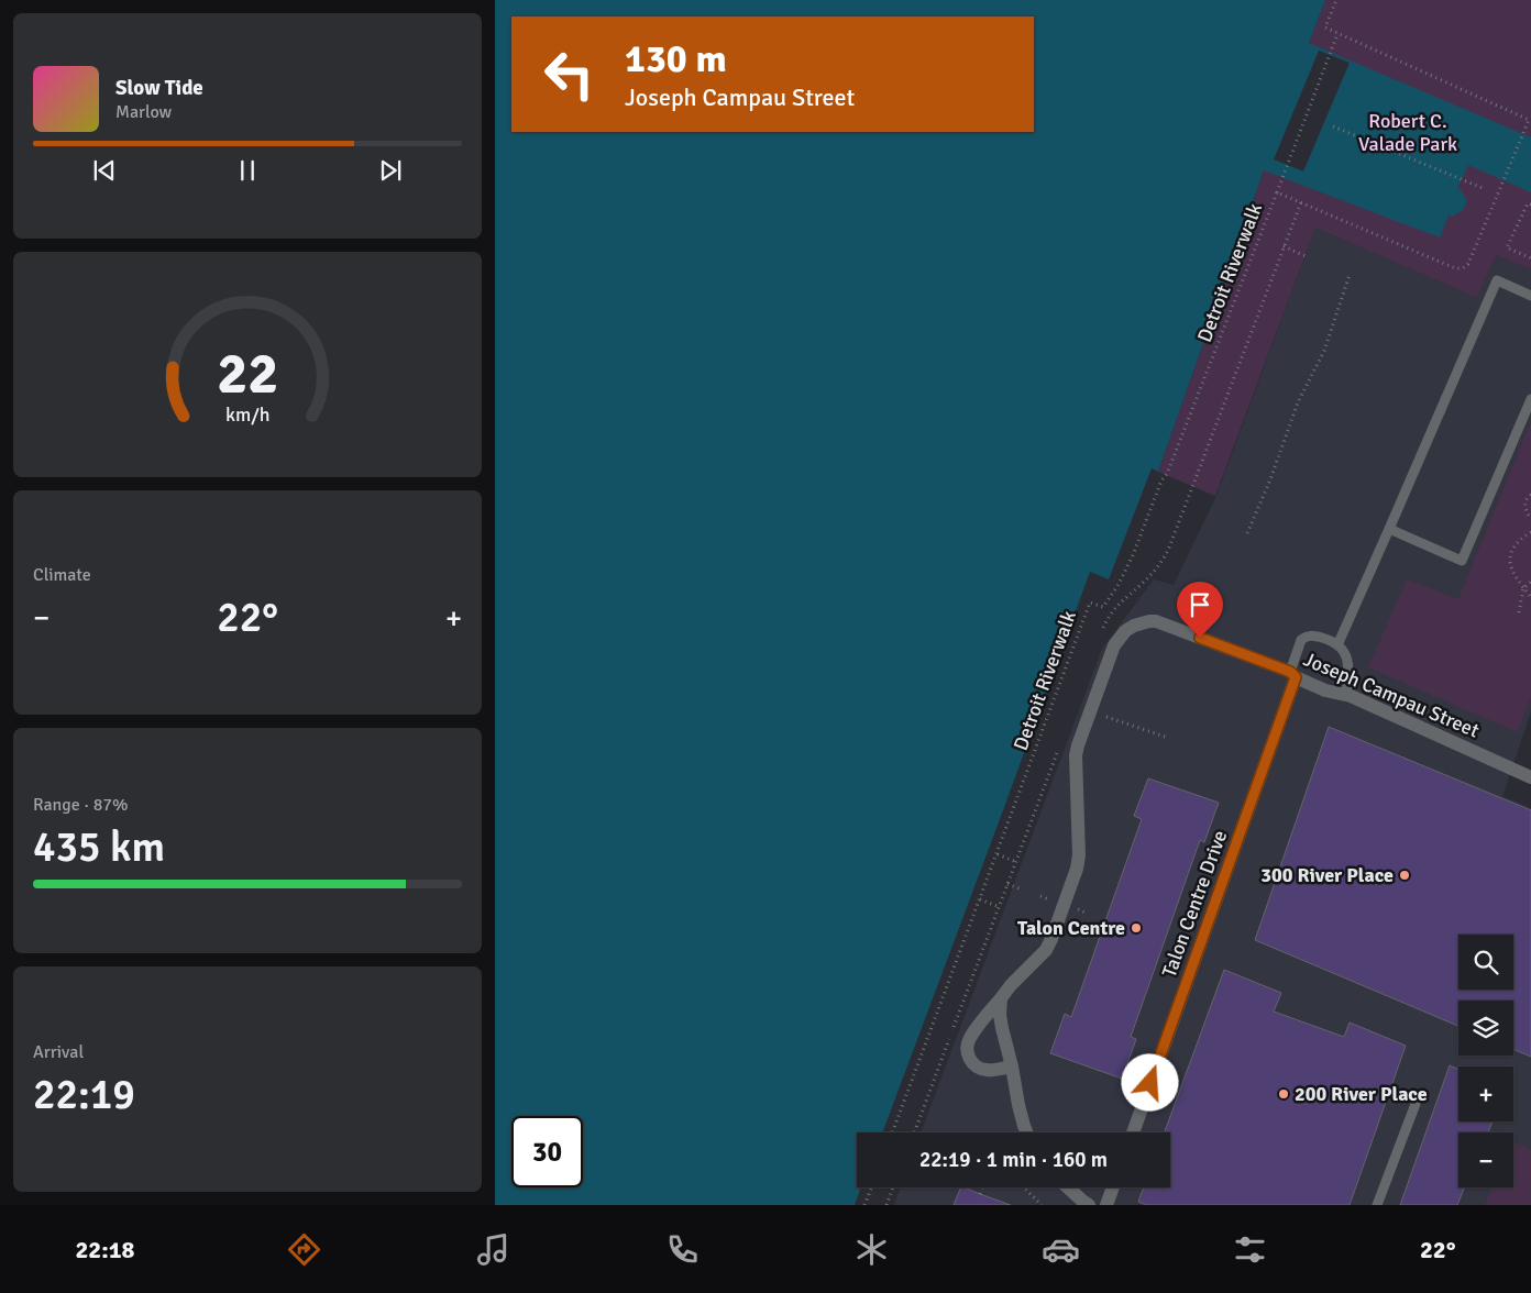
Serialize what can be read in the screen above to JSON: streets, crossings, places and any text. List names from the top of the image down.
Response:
{
  "streets": {
    "street": ["Joseph Campau Street", "Talon Centre Drive"],
    "path": ["Detroit Riverwalk"]
  },
  "crossings": [
    ["Joseph Campau Street", "Talon Centre Drive"]
  ],
  "parks": ["Robert C. Valade Park"],
  "places": ["300 River Place", "Talon Centre", "200 River Place"],
  "page": {
    "turn": ["130 m", "Joseph Campau Street"],
    "song": ["Slow Tide", "Marlow"],
    "tile": [
      "Climate",
      ["Range · 87%", "435 km"],
      ["Arrival", "22:19"]
    ],
    "heat": ["−", "22°", "+"],
    "map_buttons": ["+", "−"],
    "limit": "30",
    "trip": "22:19 · 1 min · 160 m",
    "tabs": ["22:18", "22°"],
    "gauge": ["22", "km/h"]
  }
}
